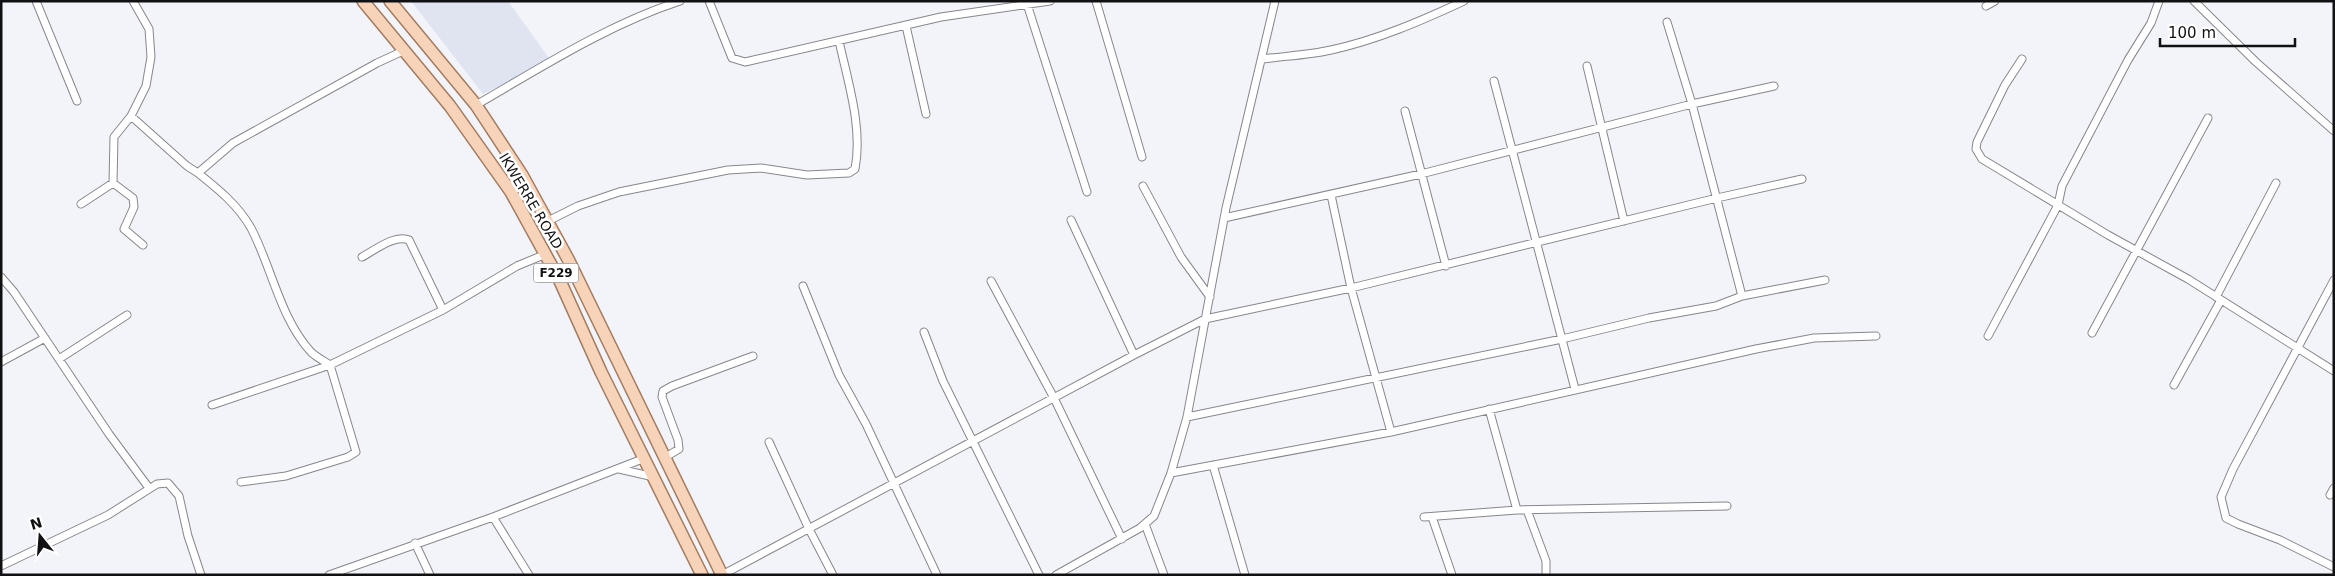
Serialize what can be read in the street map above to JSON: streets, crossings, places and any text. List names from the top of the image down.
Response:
{
  "streets": {
    "main road": ["IKWERRE ROAD", "F229"]
  },
  "scale_bar": "100 m",
  "north": "top"
}
